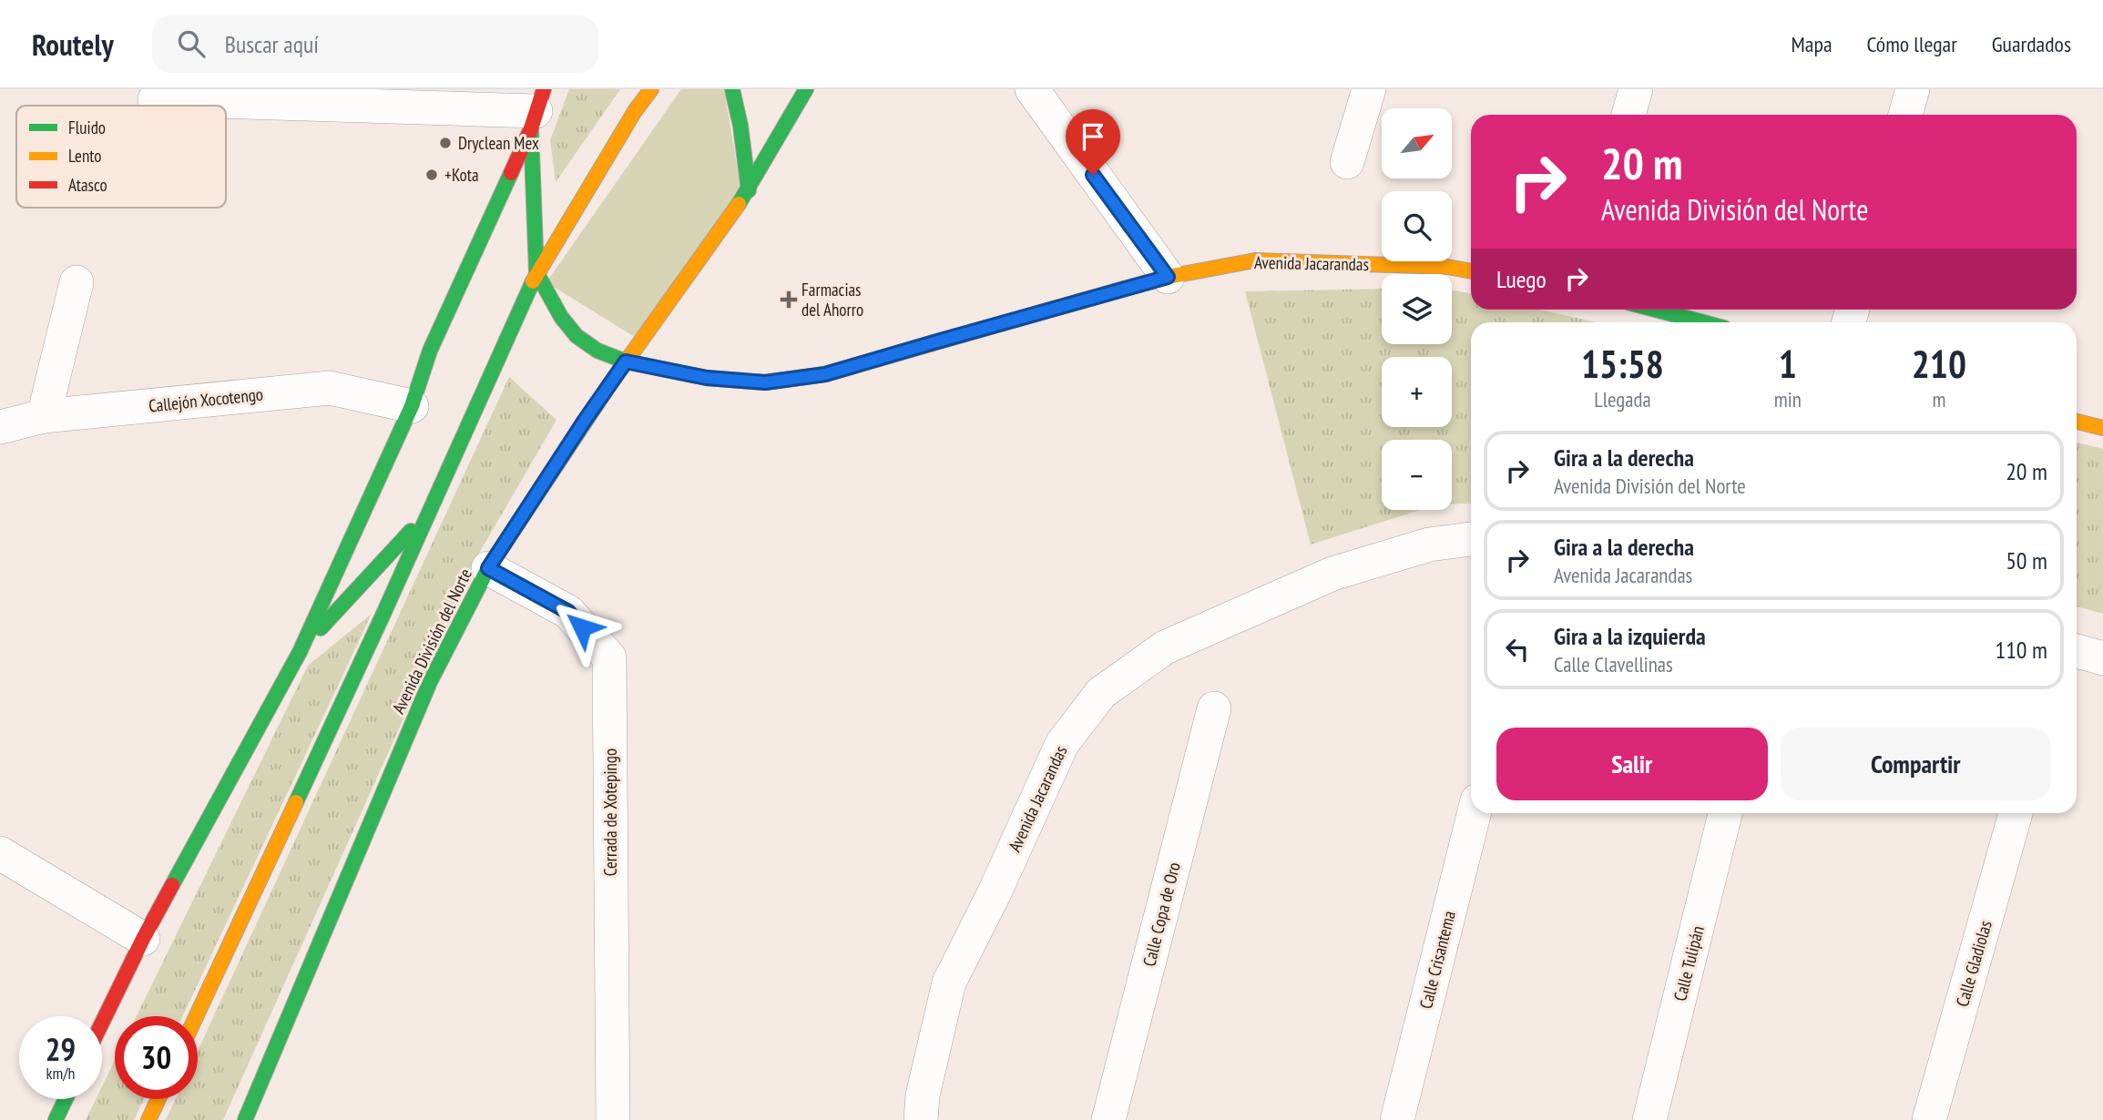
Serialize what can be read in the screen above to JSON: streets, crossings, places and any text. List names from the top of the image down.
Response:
{
  "streets": {
    "main road": ["Avenida Jacarandas", "Avenida División del Norte"],
    "street": [
      "Callejón Xocotengo",
      "Cerrada de Xotepingo",
      "Calle Copa de Oro",
      "Calle Crisantema",
      "Calle Tulipán",
      "Calle Gladiolas"
    ]
  },
  "crossings": [
    ["Avenida Jacarandas", "Avenida División del Norte"],
    ["Avenida División del Norte", "Cerrada de Xotepingo"]
  ],
  "places": {
    "other": ["Dryclean Mex", "+Kota"],
    "health": ["Farmacias del Ahorro"]
  },
  "legend": ["Fluido", "Lento", "Atasco"],
  "north": "top right",
  "page": {
    "header": "Routely",
    "search": "Buscar aquí",
    "nav": ["Mapa", "Cómo llegar", "Guardados"],
    "map_buttons": ["+", "−"],
    "turn": ["20 m", "Avenida División del Norte"],
    "then": "Luego",
    "eta": [
      "15:58",
      "Llegada",
      "1",
      "min",
      "210",
      "m"
    ],
    "list": [
      {
        "name": "Gira a la derecha",
        "note": "Avenida División del Norte",
        "value": "20 m"
      },
      {
        "name": "Gira a la derecha",
        "note": "Avenida Jacarandas",
        "value": "50 m"
      },
      {
        "name": "Gira a la izquierda",
        "note": "Calle Clavellinas",
        "value": "110 m"
      }
    ],
    "buttons": ["Salir", "Compartir"],
    "speed": "29 km/h",
    "limit": "30"
  }
}
